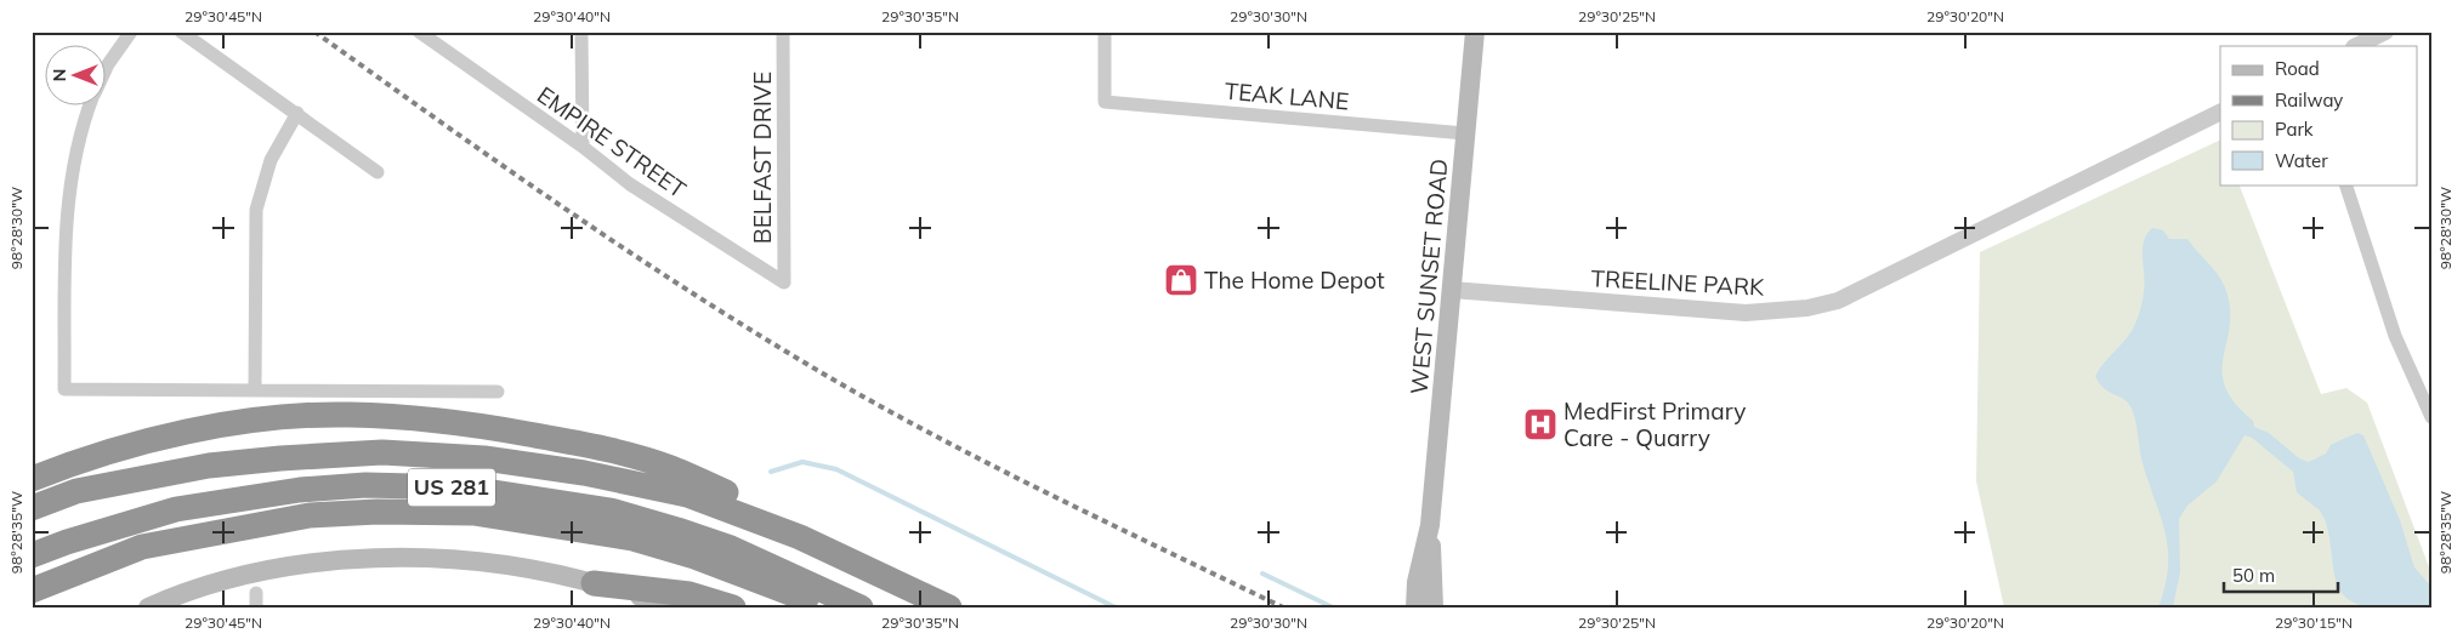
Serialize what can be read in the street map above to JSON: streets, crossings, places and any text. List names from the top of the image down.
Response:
{
  "streets": {
    "highway": ["US 281"],
    "main road": ["WEST SUNSET ROAD"],
    "street": [
      "TEAK LANE",
      "EMPIRE STREET",
      "BELFAST DRIVE",
      "TREELINE PARK"
    ]
  },
  "crossings": [
    ["TEAK LANE", "WEST SUNSET ROAD"],
    ["EMPIRE STREET", "BELFAST DRIVE"],
    ["WEST SUNSET ROAD", "TREELINE PARK"]
  ],
  "places": {
    "shop": ["The Home Depot"],
    "hospital": ["MedFirst Primary Care - Quarry"]
  },
  "legend": [
    "Road",
    "Railway",
    "Park",
    "Water"
  ],
  "scale_bar": "50 m",
  "north": "left",
  "coordinates": [
    "29°30'45\"N",
    "29°30'40\"N",
    "29°30'35\"N",
    "29°30'30\"N",
    "29°30'25\"N",
    "29°30'20\"N",
    "98°28'30\"W",
    "98°28'35\"W",
    "29°30'15\"N"
  ]
}
